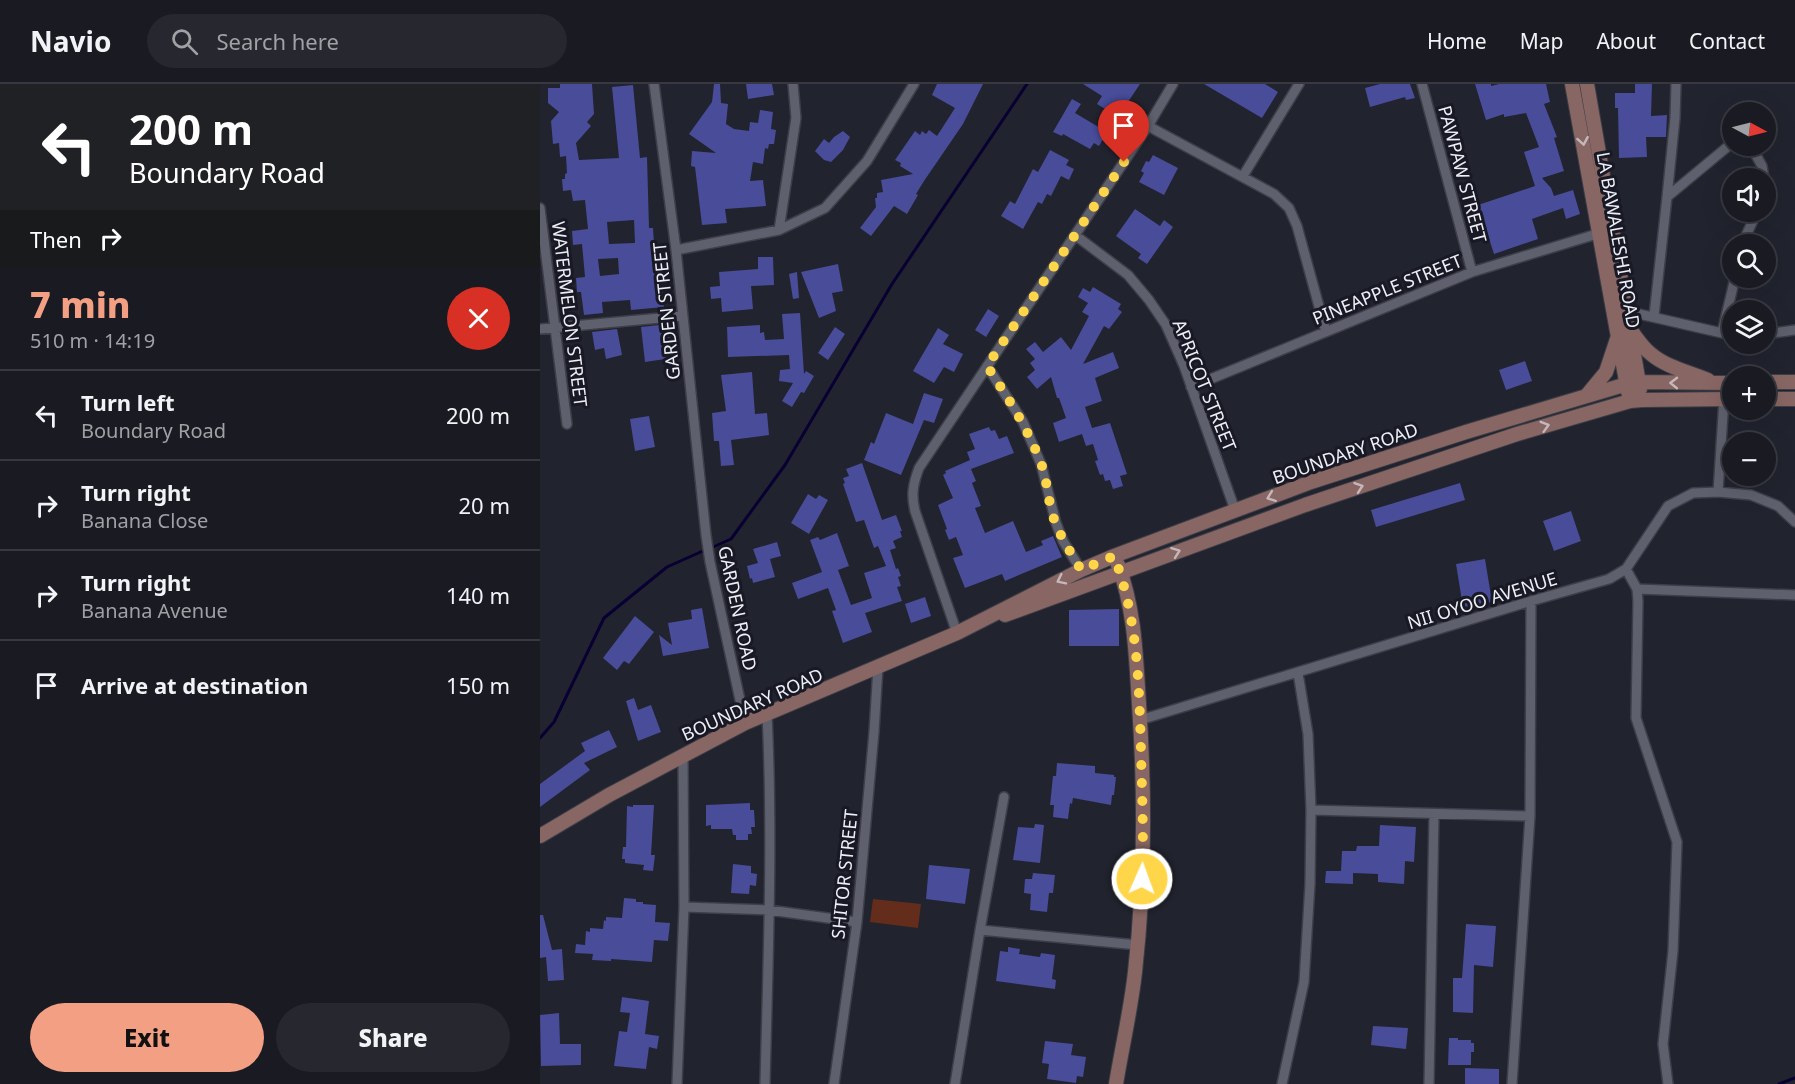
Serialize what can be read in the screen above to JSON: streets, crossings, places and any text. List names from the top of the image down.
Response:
{
  "streets": {
    "main road": ["LA BAWALESHI ROAD", "BOUNDARY ROAD"],
    "street": [
      "PAWPAW STREET",
      "PINEAPPLE STREET",
      "GARDEN STREET",
      "WATERMELON STREET",
      "APRICOT STREET",
      "NII OYOO AVENUE",
      "GARDEN ROAD",
      "SHITOR STREET"
    ]
  },
  "crossings": [
    ["PAWPAW STREET", "PINEAPPLE STREET"],
    ["LA BAWALESHI ROAD", "PINEAPPLE STREET"],
    ["LA BAWALESHI ROAD", "BOUNDARY ROAD"],
    ["PINEAPPLE STREET", "APRICOT STREET"],
    ["GARDEN STREET", "GARDEN ROAD"],
    ["APRICOT STREET", "BOUNDARY ROAD"],
    ["BOUNDARY ROAD", "GARDEN ROAD"],
    ["BOUNDARY ROAD", "SHITOR STREET"]
  ],
  "north": "right",
  "page": {
    "header": "Navio",
    "search": "Search here",
    "nav": [
      "Home",
      "Map",
      "About",
      "Contact"
    ],
    "turn": ["200 m", "Boundary Road"],
    "map_buttons": ["+", "−"],
    "then": "Then",
    "heading": ["7 min", "510 m · 14:19"],
    "list": [
      {
        "name": "Turn left",
        "note": "Boundary Road",
        "value": "200 m"
      },
      {
        "name": "Turn right",
        "note": "Banana Close",
        "value": "20 m"
      },
      {
        "name": "Turn right",
        "note": "Banana Avenue",
        "value": "140 m"
      },
      {
        "name": "Arrive at destination",
        "value": "150 m"
      }
    ],
    "buttons": ["Exit", "Share"]
  }
}
